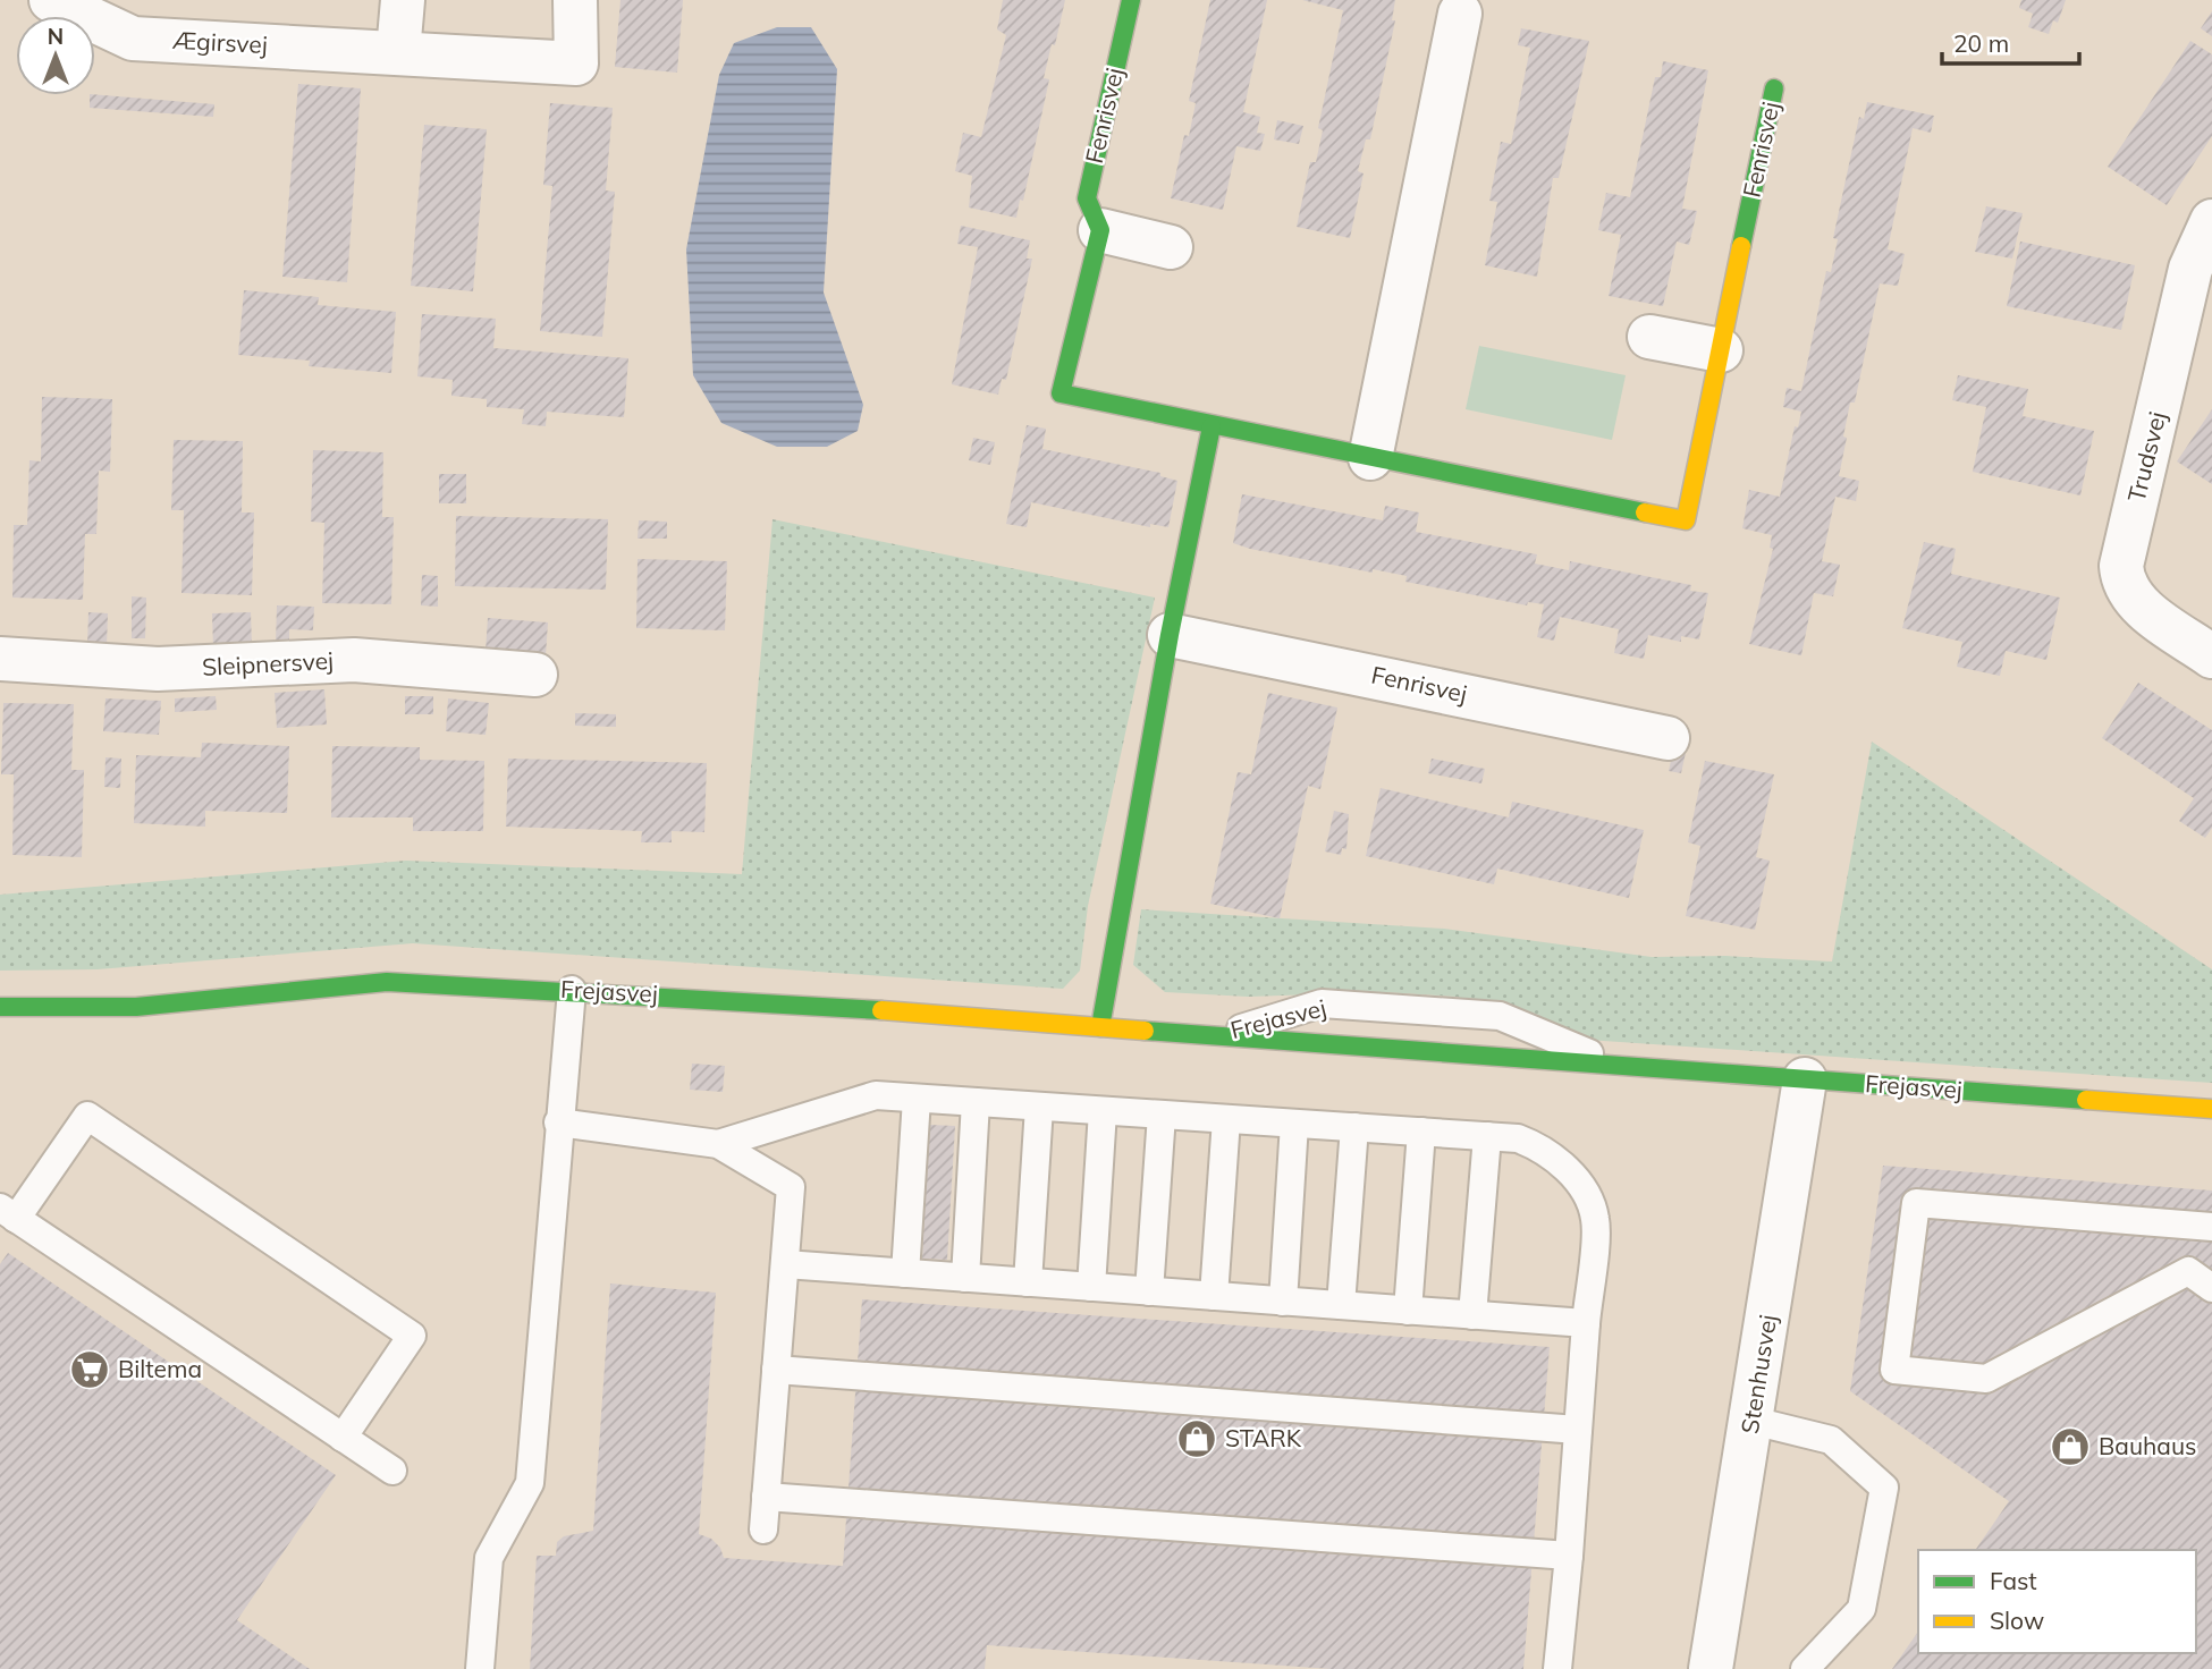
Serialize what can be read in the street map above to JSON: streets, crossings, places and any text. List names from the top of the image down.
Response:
{
  "streets": {
    "street": [
      "Ægirsvej",
      "Fenrisvej",
      "Trudsvej",
      "Sleipnersvej",
      "Frejasvej",
      "Stenhusvej"
    ]
  },
  "crossings": [
    ["Frejasvej", "Stenhusvej"]
  ],
  "places": {
    "supermarket": ["Biltema"],
    "shop": ["STARK", "Bauhaus"]
  },
  "legend": ["Fast", "Slow"],
  "scale_bar": "20 m",
  "north": "top"
}
